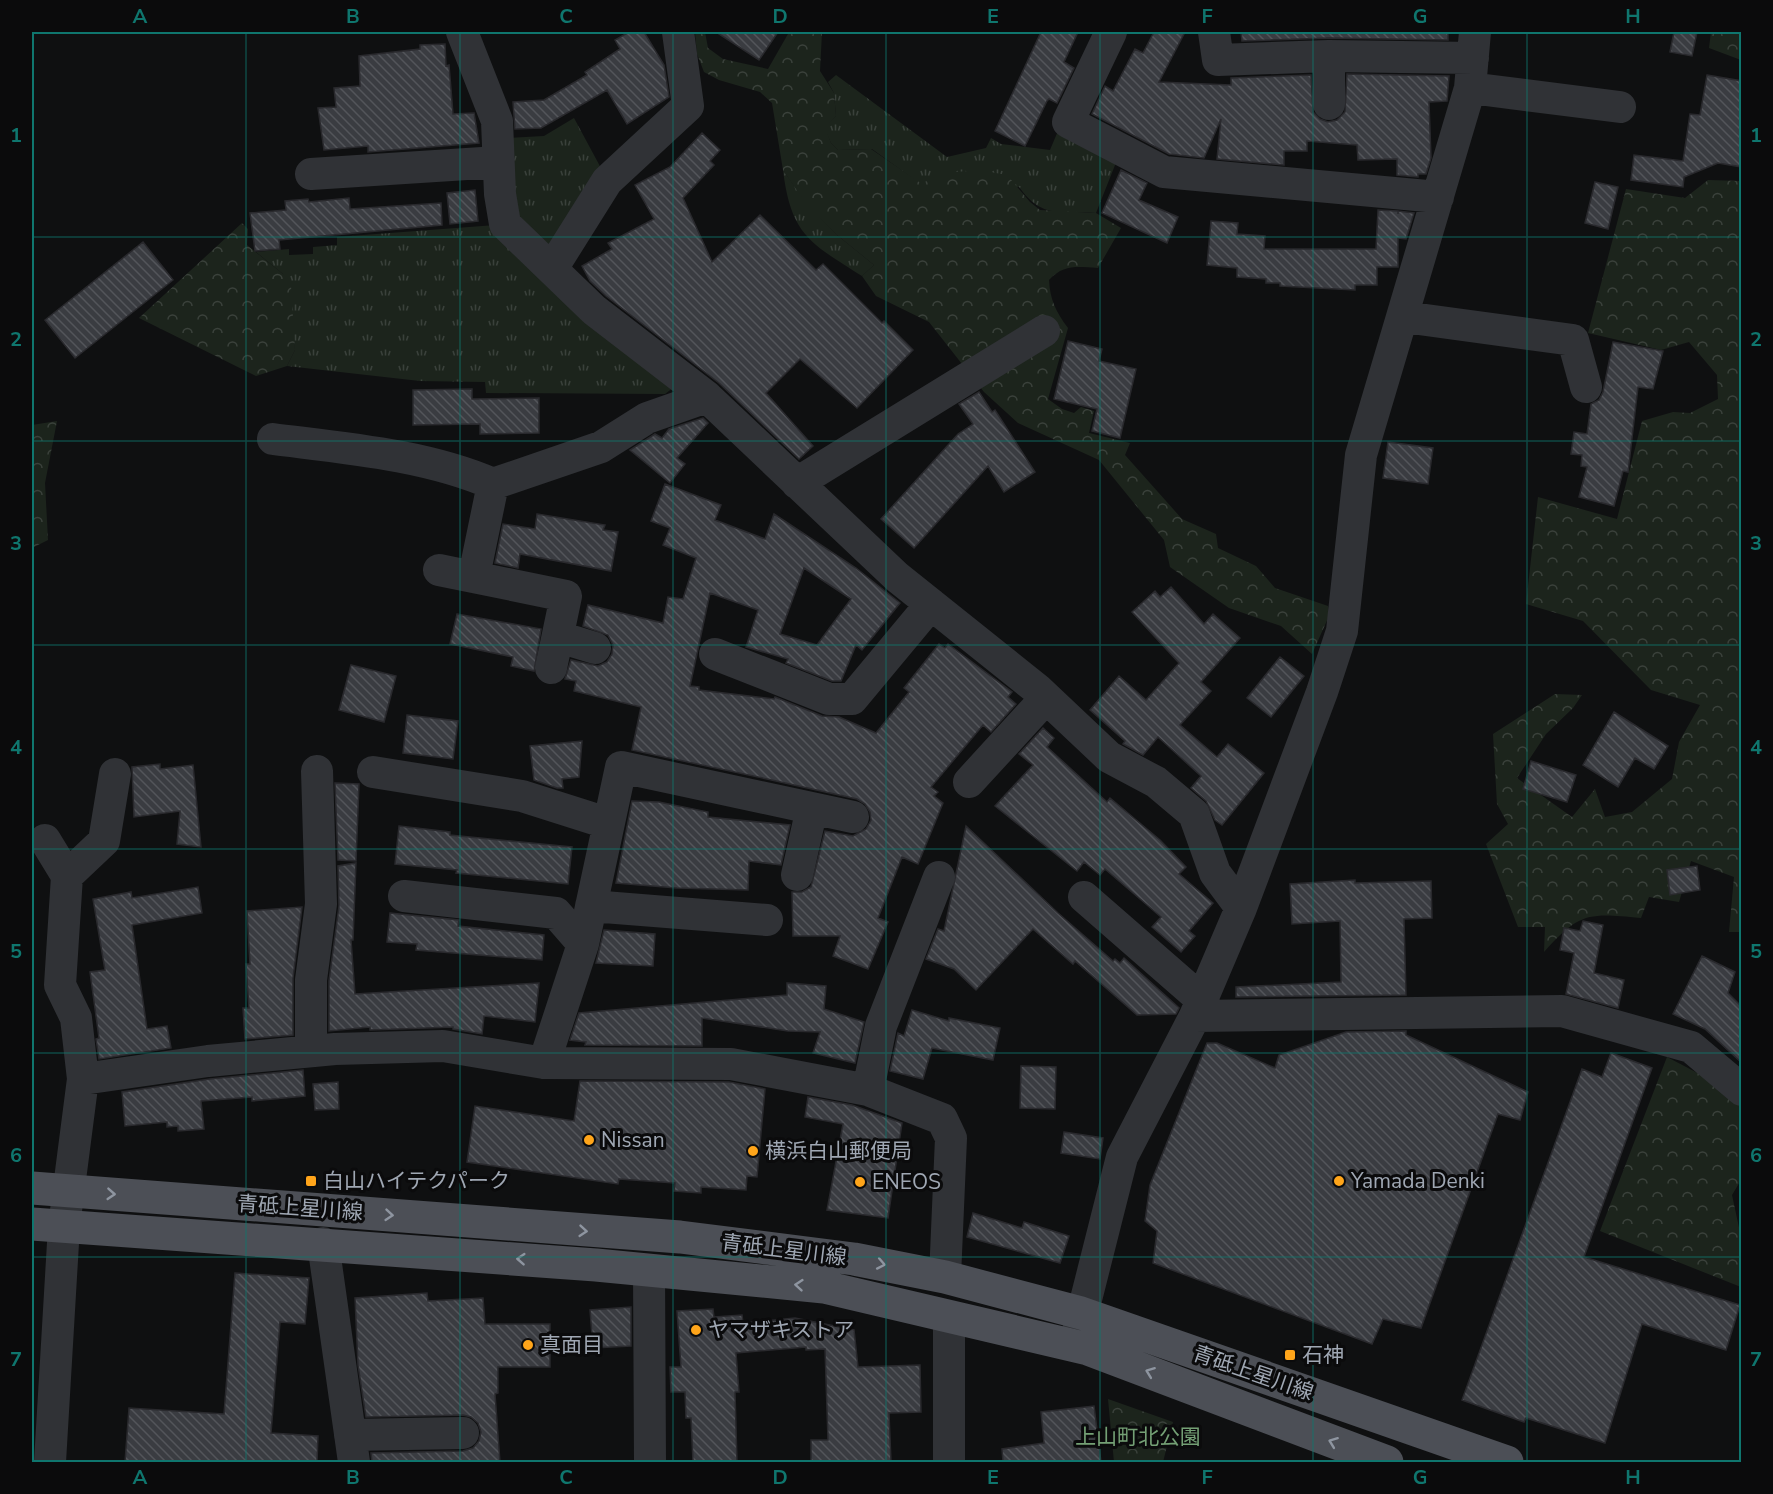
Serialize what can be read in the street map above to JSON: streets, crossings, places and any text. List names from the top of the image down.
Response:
{
  "streets": {
    "main road": ["青砥上星川線"]
  },
  "parks": ["上山町北公園"],
  "places": {
    "other": [
      "Nissan",
      "横浜白山郵便局",
      "Yamada Denki",
      "ENEOS",
      "ヤマザキストア",
      "真面目"
    ],
    "transit": ["白山ハイテクパーク", "石神"]
  },
  "grid": {
    "columns": [
      "A",
      "B",
      "C",
      "D",
      "E",
      "F",
      "G",
      "H"
    ],
    "rows": [
      "1",
      "2",
      "3",
      "4",
      "5",
      "6",
      "7"
    ]
  }
}
